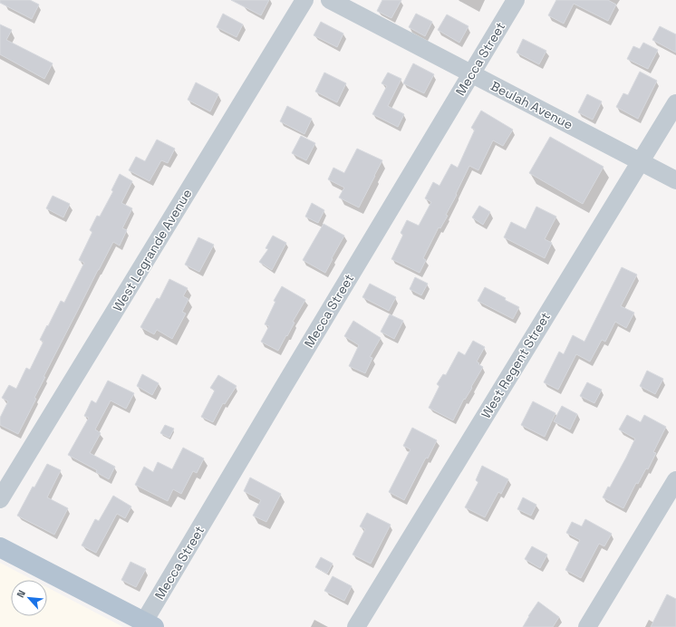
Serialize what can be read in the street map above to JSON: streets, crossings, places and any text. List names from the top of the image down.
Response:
{
  "streets": {
    "street": [
      "Mecca Street",
      "Beulah Avenue",
      "West Legrande Avenue",
      "West Regent Street"
    ]
  },
  "crossings": [
    ["Mecca Street", "Beulah Avenue"],
    ["Beulah Avenue", "West Regent Street"]
  ],
  "north": "top left"
}
